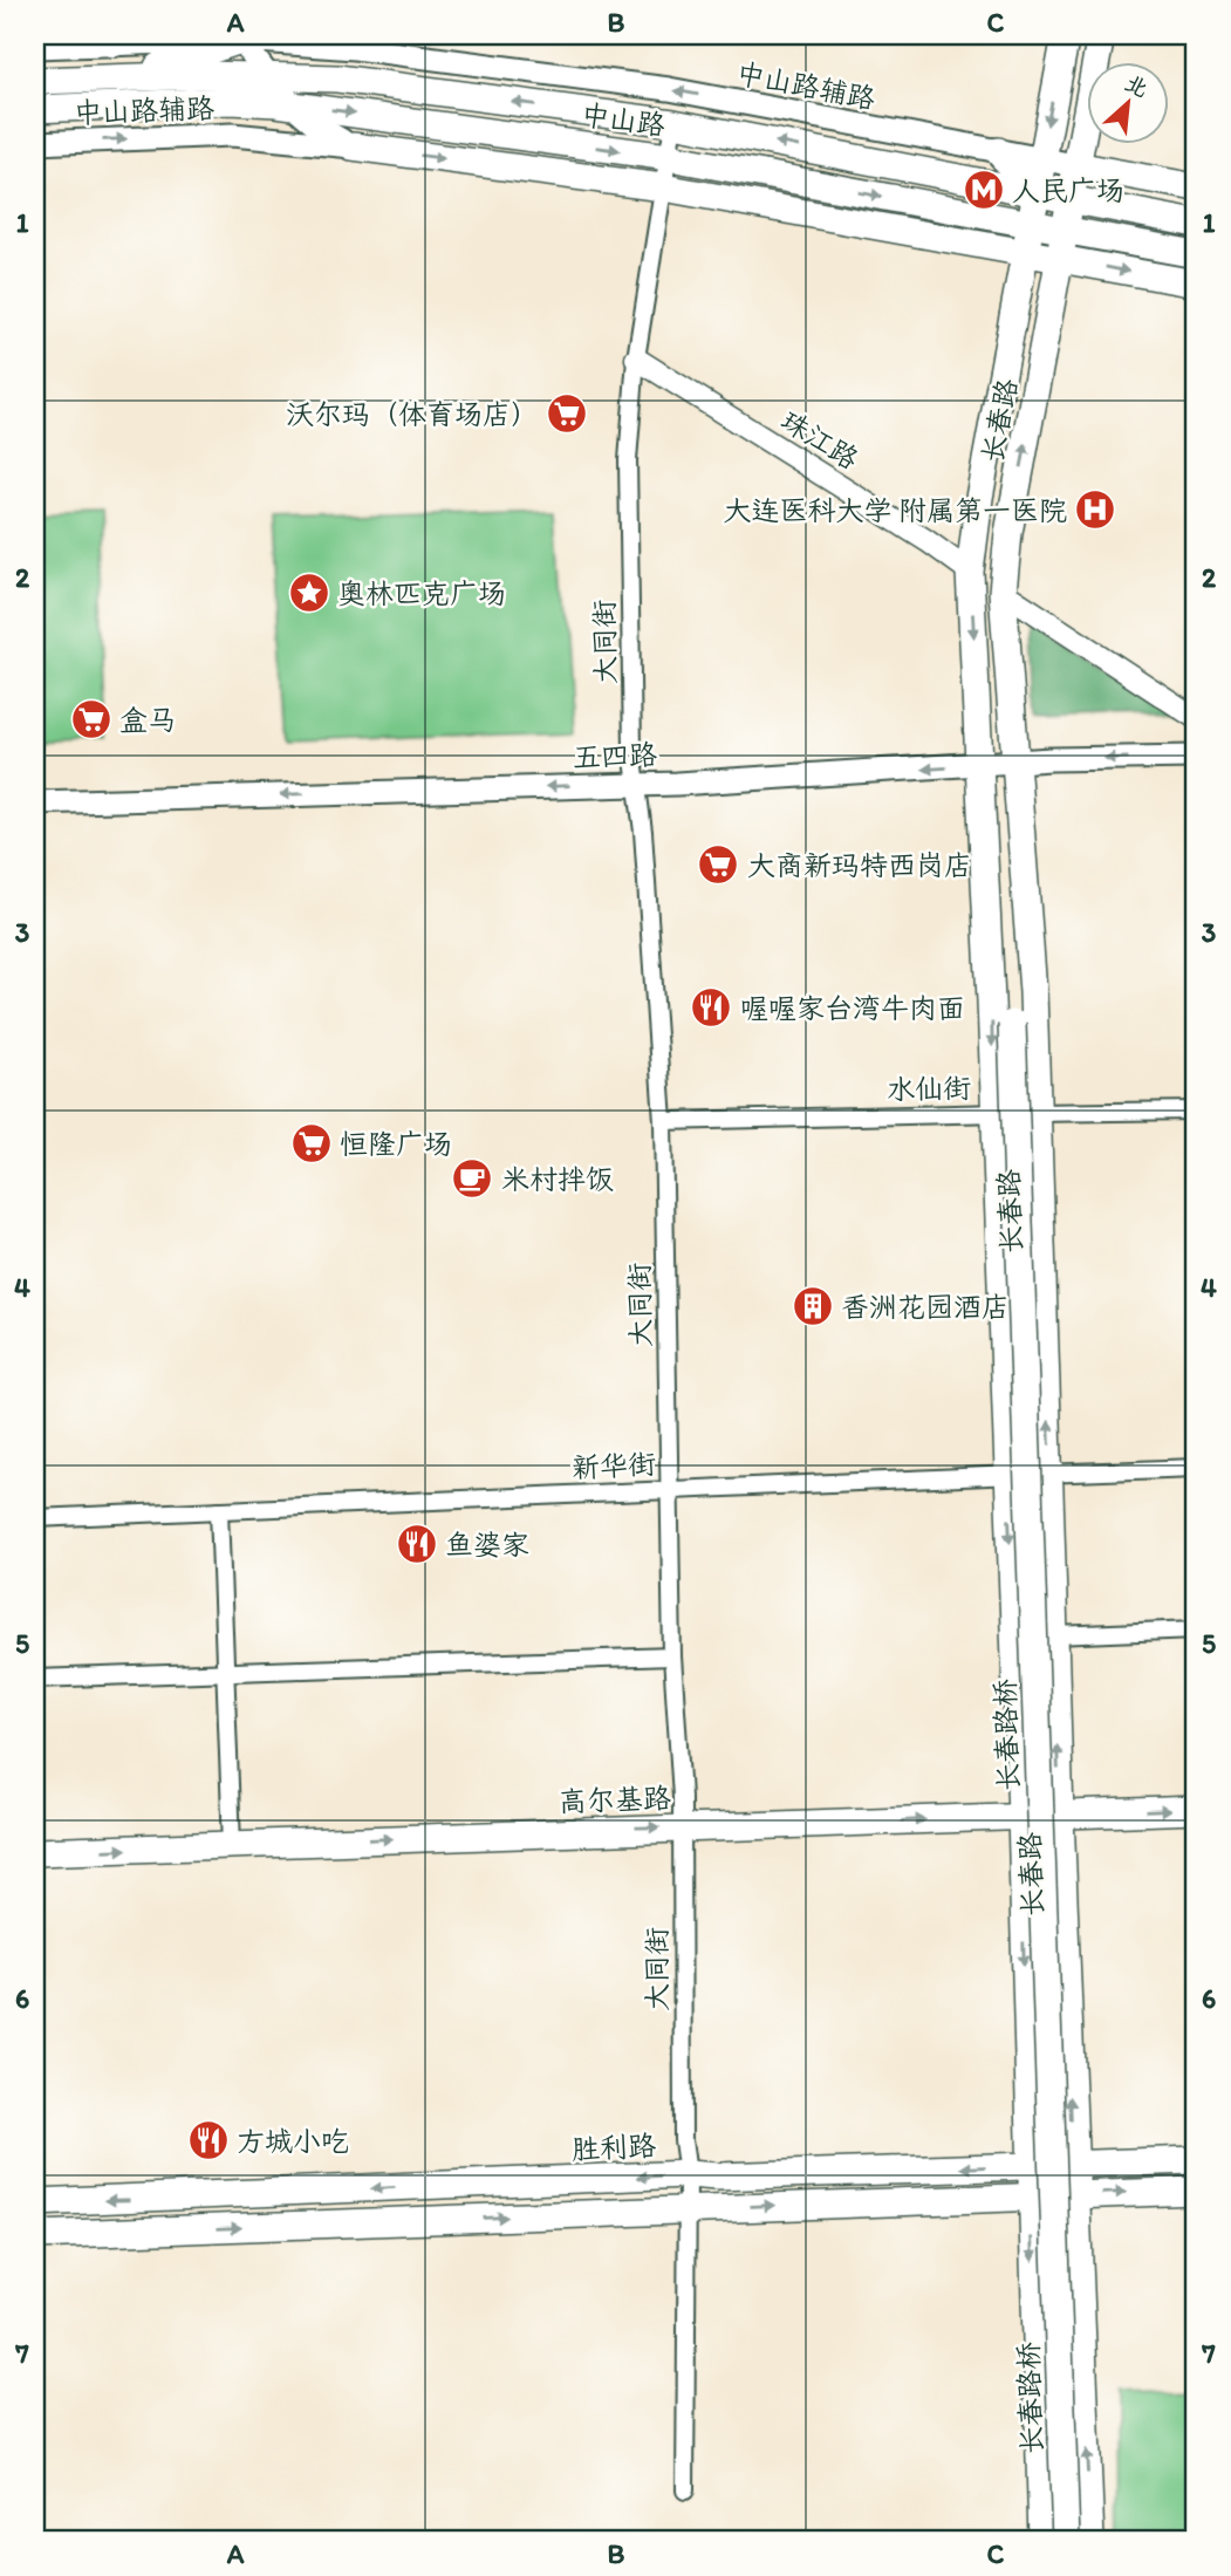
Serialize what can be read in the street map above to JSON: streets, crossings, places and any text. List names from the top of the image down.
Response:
{
  "streets": {
    "main road": [
      "中山路辅路",
      "中山路",
      "长春路",
      "五四路",
      "长春路桥",
      "高尔基路",
      "胜利路"
    ],
    "street": [
      "珠江路",
      "大同街",
      "水仙街",
      "新华街"
    ]
  },
  "crossings": [
    ["中山路辅路", "长春路"],
    ["中山路", "长春路"],
    ["中山路", "大同街"],
    ["长春路", "珠江路"],
    ["长春路", "五四路"],
    ["长春路", "水仙街"],
    ["长春路", "新华街"],
    ["长春路", "高尔基路"],
    ["长春路", "胜利路"],
    ["珠江路", "大同街"],
    ["大同街", "五四路"],
    ["大同街", "水仙街"],
    ["大同街", "新华街"],
    ["大同街", "高尔基路"],
    ["大同街", "胜利路"]
  ],
  "one_way": ["五四路", "高尔基路"],
  "places": {
    "metro station": ["人民广场"],
    "supermarket": [
      "沃尔玛（体育场店）",
      "盒马",
      "大商新玛特西岗店",
      "恒隆广场"
    ],
    "hospital": ["大连医科大学 附属第一医院"],
    "place": ["奥林匹克广场"],
    "restaurant": ["喔喔家台湾牛肉面", "鱼婆家", "方城小吃"],
    "cafe": ["米村拌饭"],
    "building": ["香洲花园酒店"]
  },
  "north": "top right",
  "grid": {
    "columns": ["A", "B", "C"],
    "rows": [
      "1",
      "2",
      "3",
      "4",
      "5",
      "6",
      "7"
    ]
  }
}
